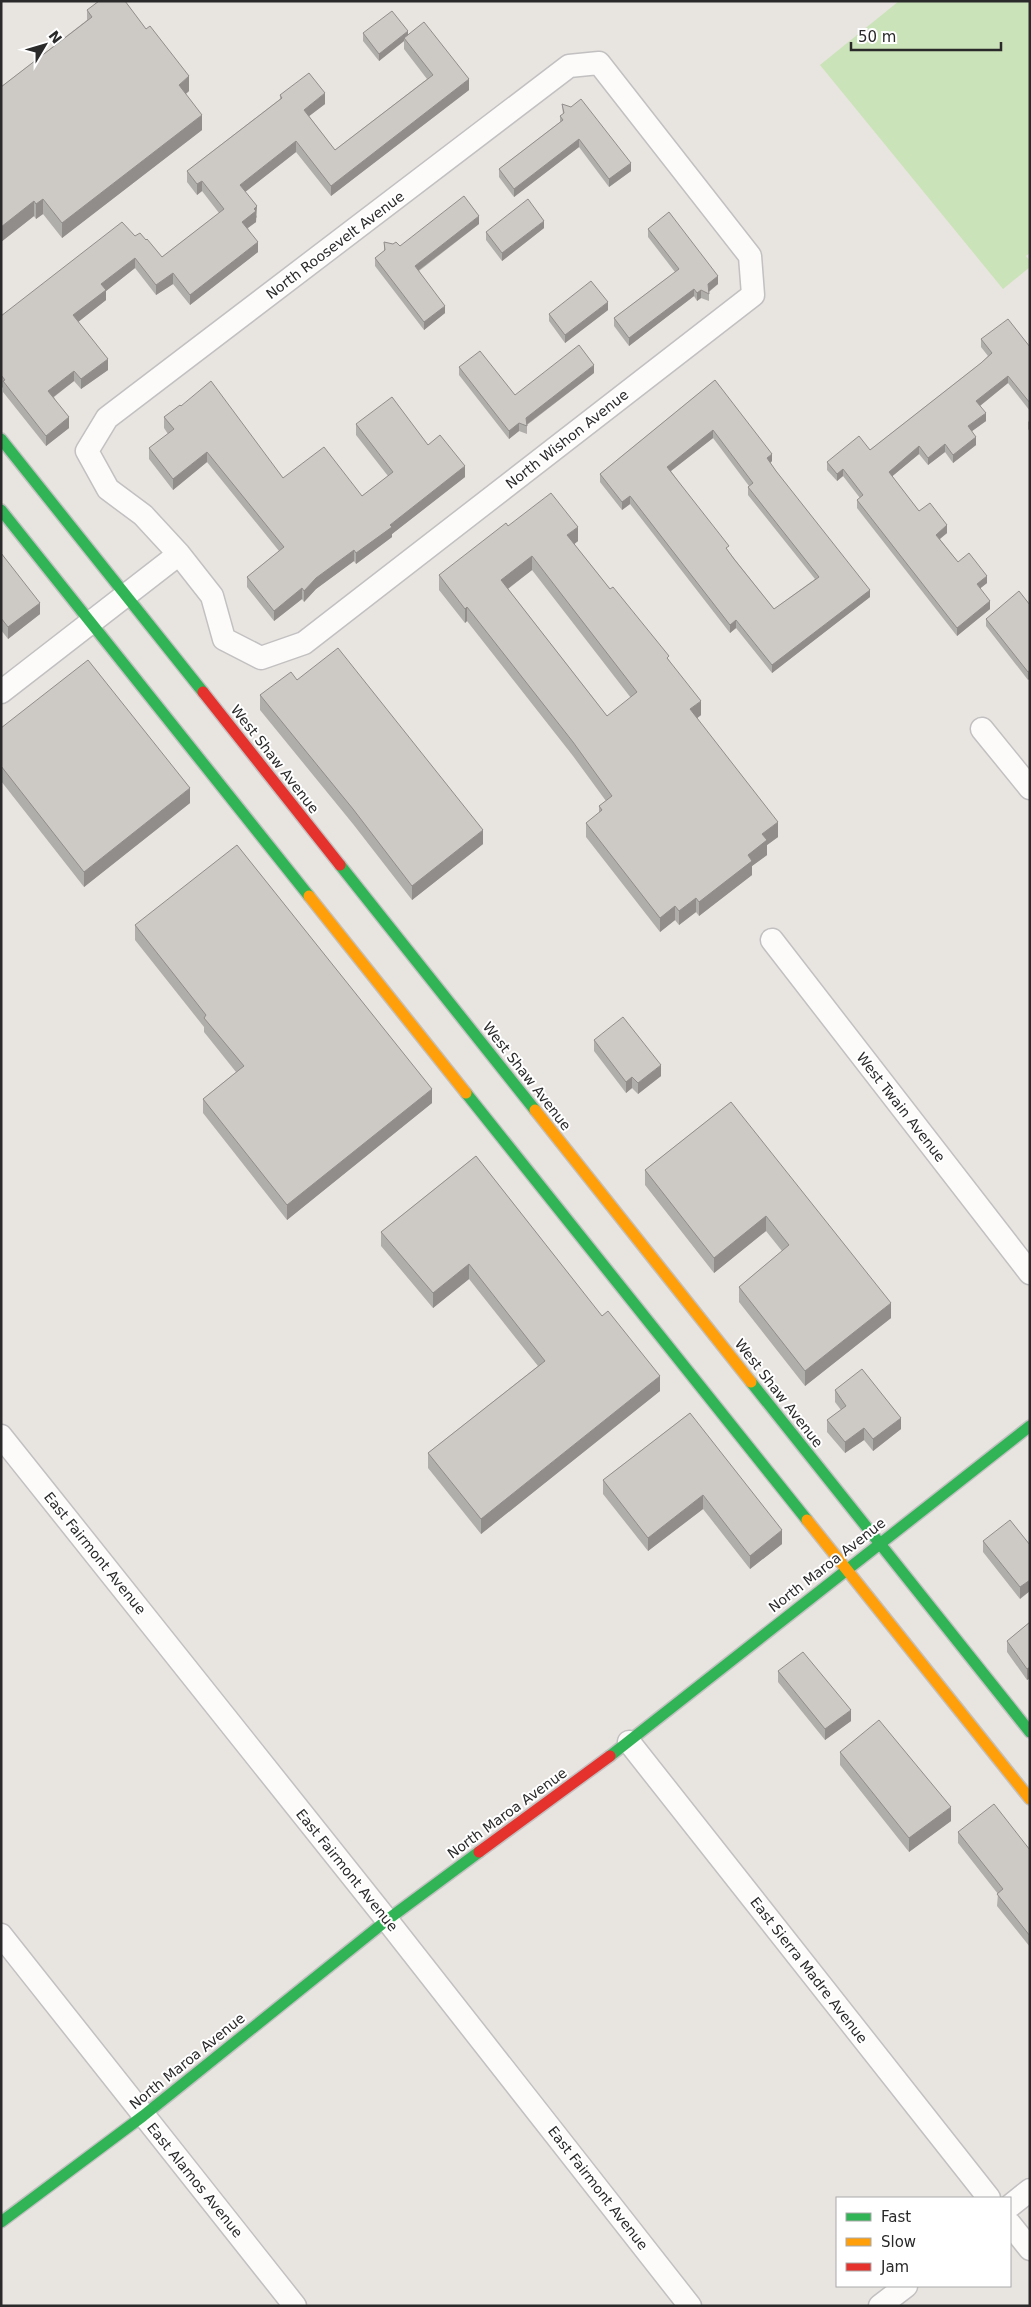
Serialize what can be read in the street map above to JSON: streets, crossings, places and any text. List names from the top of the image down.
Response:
{
  "streets": {
    "main road": ["West Shaw Avenue", "North Maroa Avenue"],
    "street": [
      "North Roosevelt Avenue",
      "North Wishon Avenue",
      "West Twain Avenue",
      "East Fairmont Avenue",
      "East Sierra Madre Avenue",
      "East Alamos Avenue"
    ]
  },
  "crossings": [
    ["North Roosevelt Avenue", "North Wishon Avenue"],
    ["West Shaw Avenue", "North Maroa Avenue"],
    ["East Fairmont Avenue", "North Maroa Avenue"],
    ["North Maroa Avenue", "East Sierra Madre Avenue"],
    ["North Maroa Avenue", "East Alamos Avenue"]
  ],
  "legend": ["Fast", "Slow", "Jam"],
  "scale_bar": "50 m",
  "north": "top right"
}
